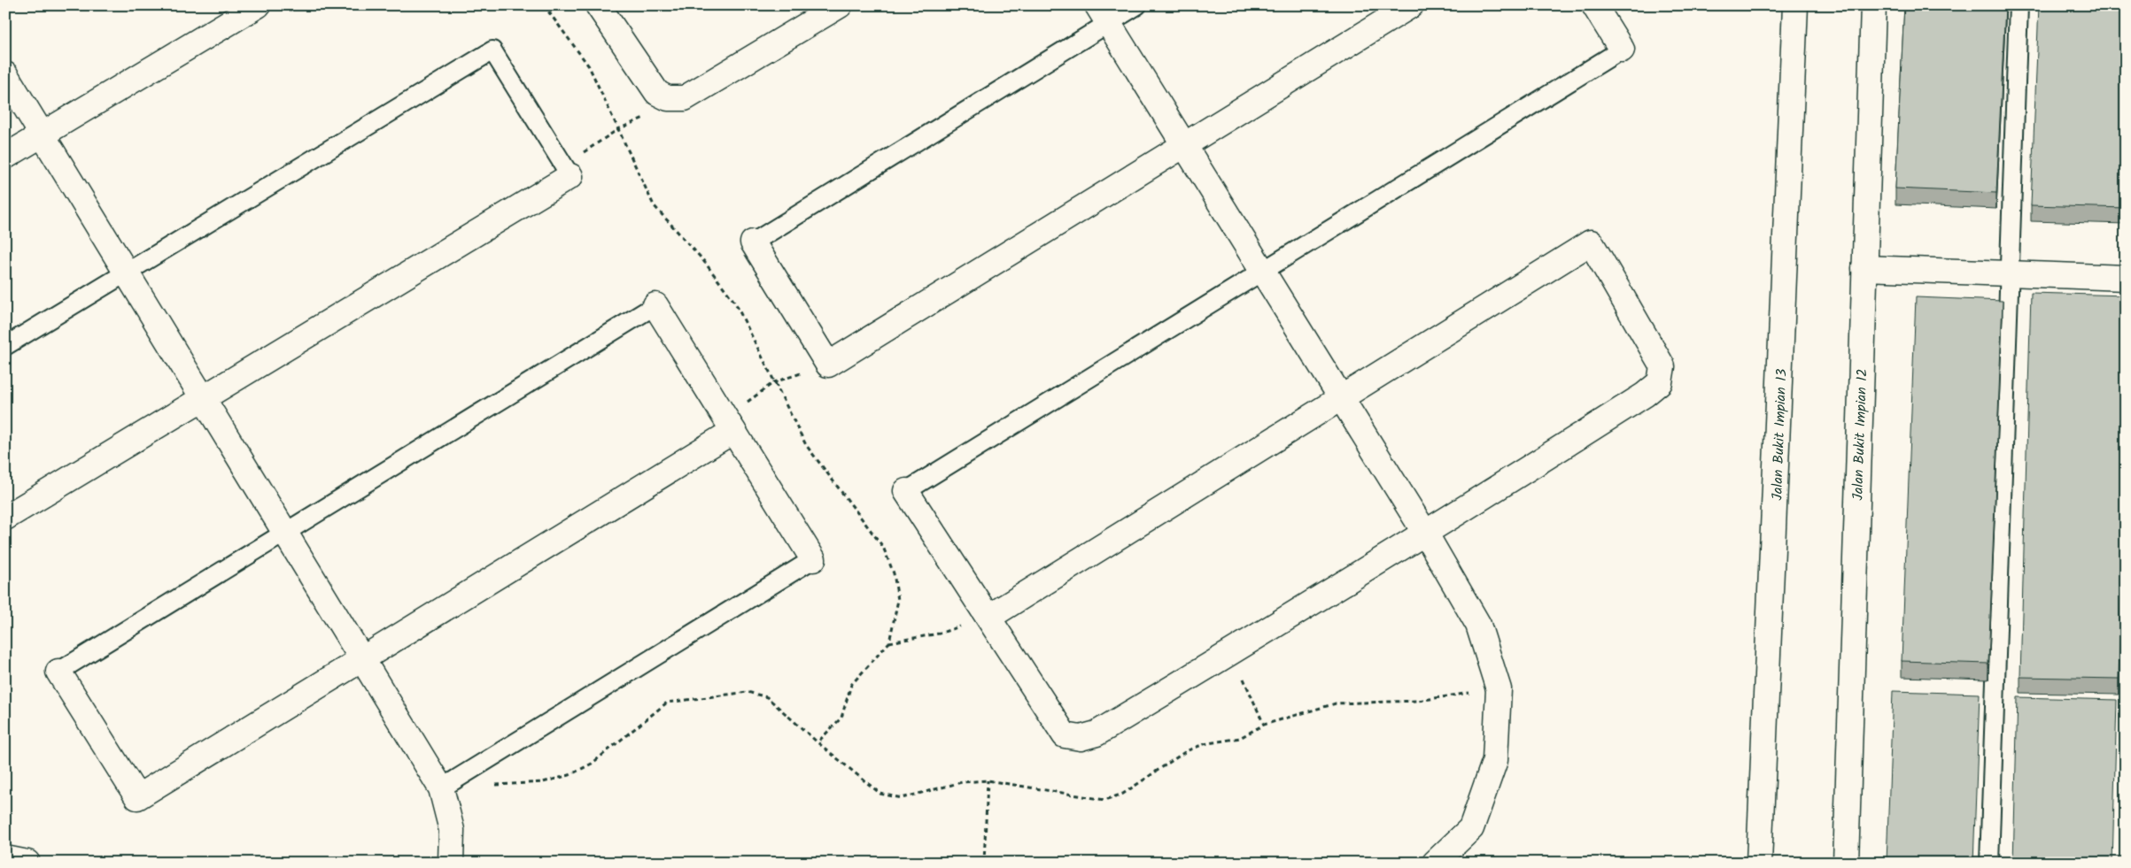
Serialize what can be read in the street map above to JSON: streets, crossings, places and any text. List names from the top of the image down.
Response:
{
  "streets": {
    "street": ["Jalan Bukit Impian 13", "Jalan Bukit Impian 12"]
  }
}
